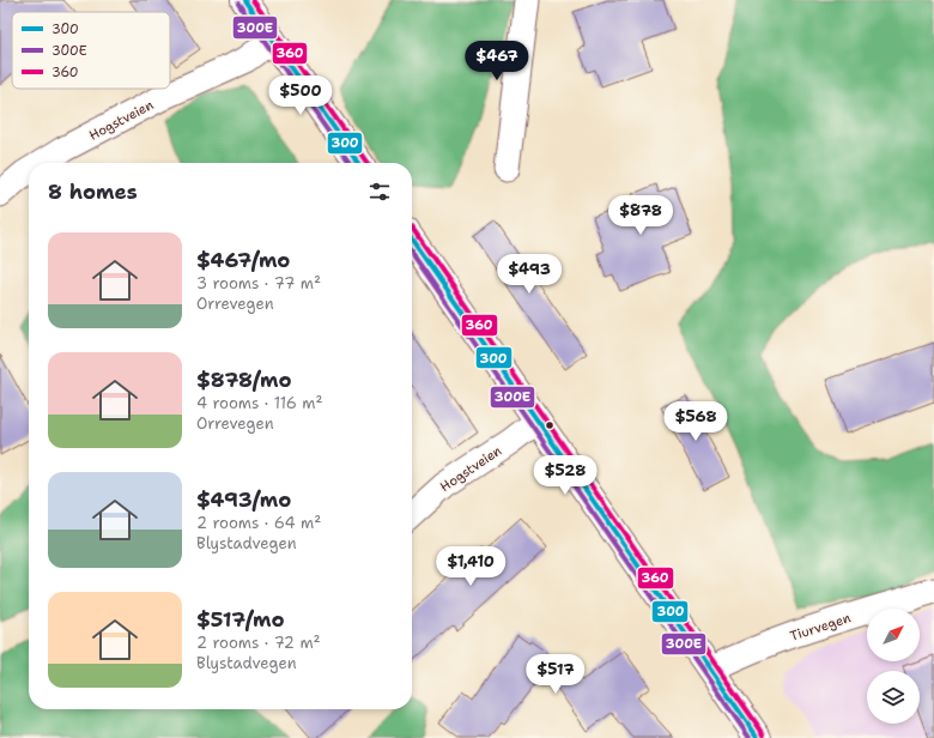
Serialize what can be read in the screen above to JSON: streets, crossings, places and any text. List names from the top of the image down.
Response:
{
  "streets": {
    "street": ["Hogstveien", "Tiurvegen"]
  },
  "lines": ["transit line 300", "transit line 360", "transit line 300E"],
  "legend": ["300", "300E", "360"],
  "north": "top right",
  "page": {
    "price": [
      "$467",
      "$500",
      "$878",
      "$493",
      "$568",
      "$528",
      "$1,410",
      "$517"
    ],
    "heading": "8 homes",
    "list": [
      {
        "name": "$467/mo",
        "note": "3 rooms · 77 m² · Orrevegen"
      },
      {
        "name": "$878/mo",
        "note": "4 rooms · 116 m² · Orrevegen"
      },
      {
        "name": "$493/mo",
        "note": "2 rooms · 64 m² · Blystadvegen"
      },
      {
        "name": "$517/mo",
        "note": "2 rooms · 72 m² · Blystadvegen"
      }
    ]
  }
}
